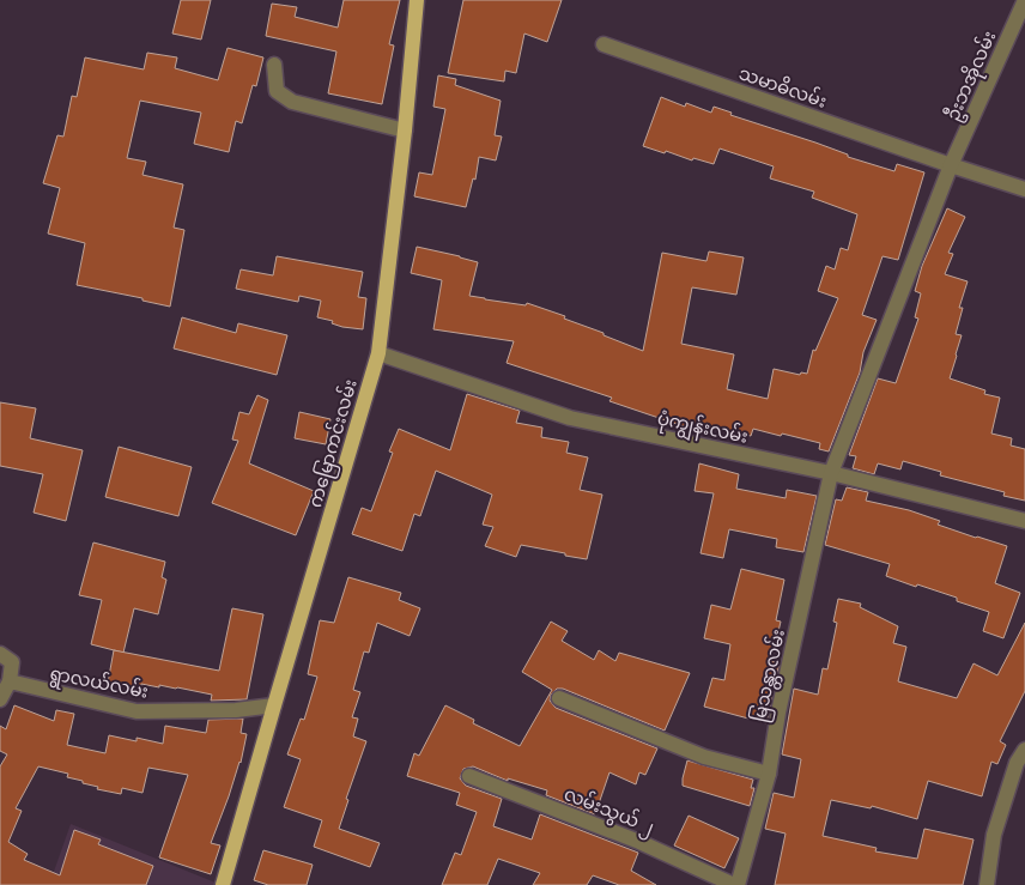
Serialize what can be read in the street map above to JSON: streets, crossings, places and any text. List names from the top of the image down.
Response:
{
  "streets": {
    "main road": ["ကမြောကင်းလမ်း"],
    "street": [
      "ဦးဘအိုလမ်း",
      "သမာဓိလမ်း",
      "ပုံကျွန်းလမ်း",
      "မြသန္တာလမ်း",
      "ရွာလယ်လမ်း",
      "လမ်းသွယ် ၂"
    ]
  },
  "crossings": [
    ["ဦးဘအိုလမ်း", "သမာဓိလမ်း"],
    ["ပုံကျွန်းလမ်း", "ကမြောကင်းလမ်း"],
    ["ပုံကျွန်းလမ်း", "မြသန္တာလမ်း"],
    ["ကမြောကင်းလမ်း", "ရွာလယ်လမ်း"],
    ["မြသန္တာလမ်း", "လမ်းသွယ် ၂"]
  ]
}
